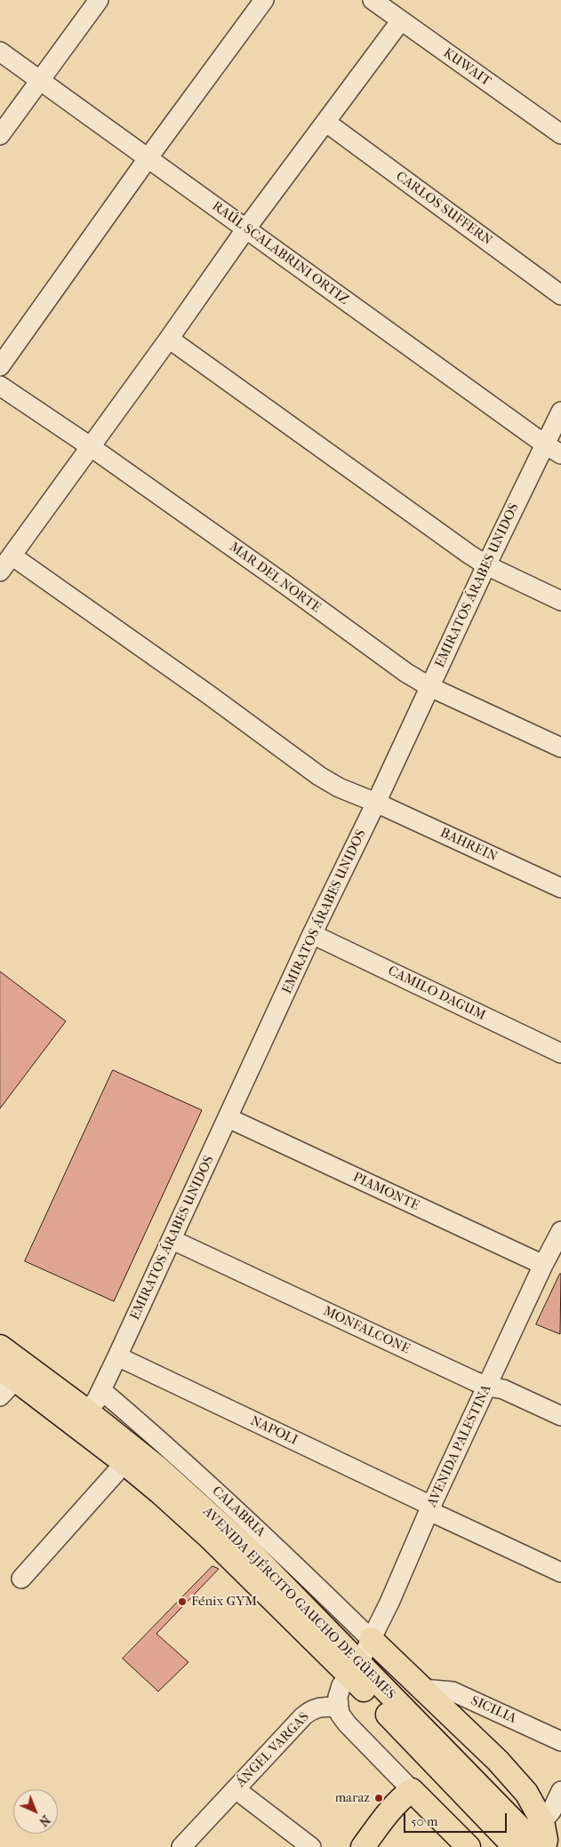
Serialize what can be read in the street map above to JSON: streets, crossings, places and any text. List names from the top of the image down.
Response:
{
  "streets": {
    "main road": ["AVENIDA EJÉRCITO GAUCHO DE GÜEMES"],
    "street": [
      "KUWAIT",
      "CARLOS SUFFERN",
      "RAÚL SCALABRINI ORTIZ",
      "MAR DEL NORTE",
      "EMIRATOS ÁRABES UNIDOS",
      "BAHREIN",
      "CAMILO DAGUM",
      "PIAMONTE",
      "MONFALCONE",
      "NAPOLI",
      "AVENIDA PALESTINA",
      "CALABRIA",
      "SICILIA",
      "ÁNGEL VARGAS"
    ]
  },
  "crossings": [
    ["RAÚL SCALABRINI ORTIZ", "EMIRATOS ÁRABES UNIDOS"],
    ["MAR DEL NORTE", "EMIRATOS ÁRABES UNIDOS"],
    ["EMIRATOS ÁRABES UNIDOS", "BAHREIN"],
    ["EMIRATOS ÁRABES UNIDOS", "CAMILO DAGUM"],
    ["EMIRATOS ÁRABES UNIDOS", "PIAMONTE"],
    ["EMIRATOS ÁRABES UNIDOS", "MONFALCONE"],
    ["EMIRATOS ÁRABES UNIDOS", "NAPOLI"],
    ["EMIRATOS ÁRABES UNIDOS", "CALABRIA"],
    ["EMIRATOS ÁRABES UNIDOS", "AVENIDA EJÉRCITO GAUCHO DE GÜEMES"],
    ["PIAMONTE", "AVENIDA PALESTINA"],
    ["MONFALCONE", "AVENIDA PALESTINA"],
    ["NAPOLI", "AVENIDA PALESTINA"],
    ["AVENIDA PALESTINA", "CALABRIA"],
    ["AVENIDA PALESTINA", "AVENIDA EJÉRCITO GAUCHO DE GÜEMES"]
  ],
  "places": ["Fénix GYM", "maraz"],
  "scale_bar": "50 m",
  "north": "bottom right"
}
